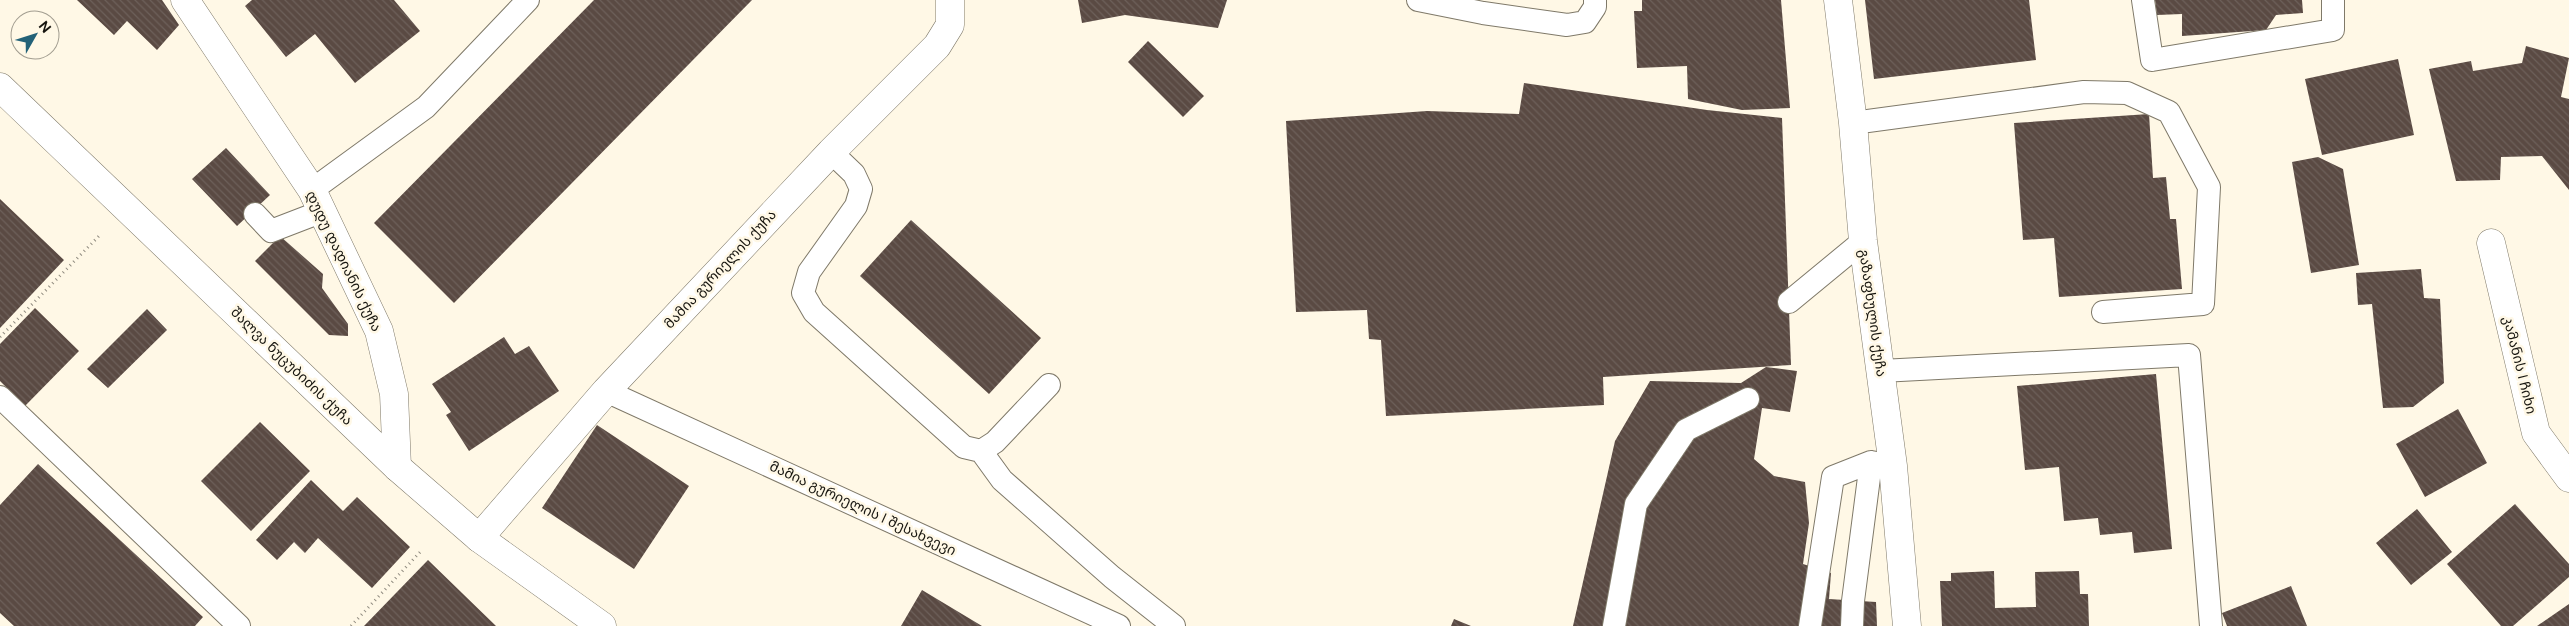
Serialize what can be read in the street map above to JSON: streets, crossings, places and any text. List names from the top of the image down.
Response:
{
  "streets": {
    "street": [
      "დუდუ დადიანის ქუჩა",
      "მამია გურიელის ქუჩა",
      "გაზაფხულის ქუჩა",
      "კამანის I ჩიხი",
      "შალვა ნუცუბიძის ქუჩა"
    ],
    "lane": ["მამია გურიელის I შესახვევი"]
  },
  "crossings": [
    ["დუდუ დადიანის ქუჩა", "შალვა ნუცუბიძის ქუჩა"],
    ["მამია გურიელის ქუჩა", "შალვა ნუცუბიძის ქუჩა"],
    ["მამია გურიელის ქუჩა", "მამია გურიელის I შესახვევი"]
  ],
  "north": "top right"
}
